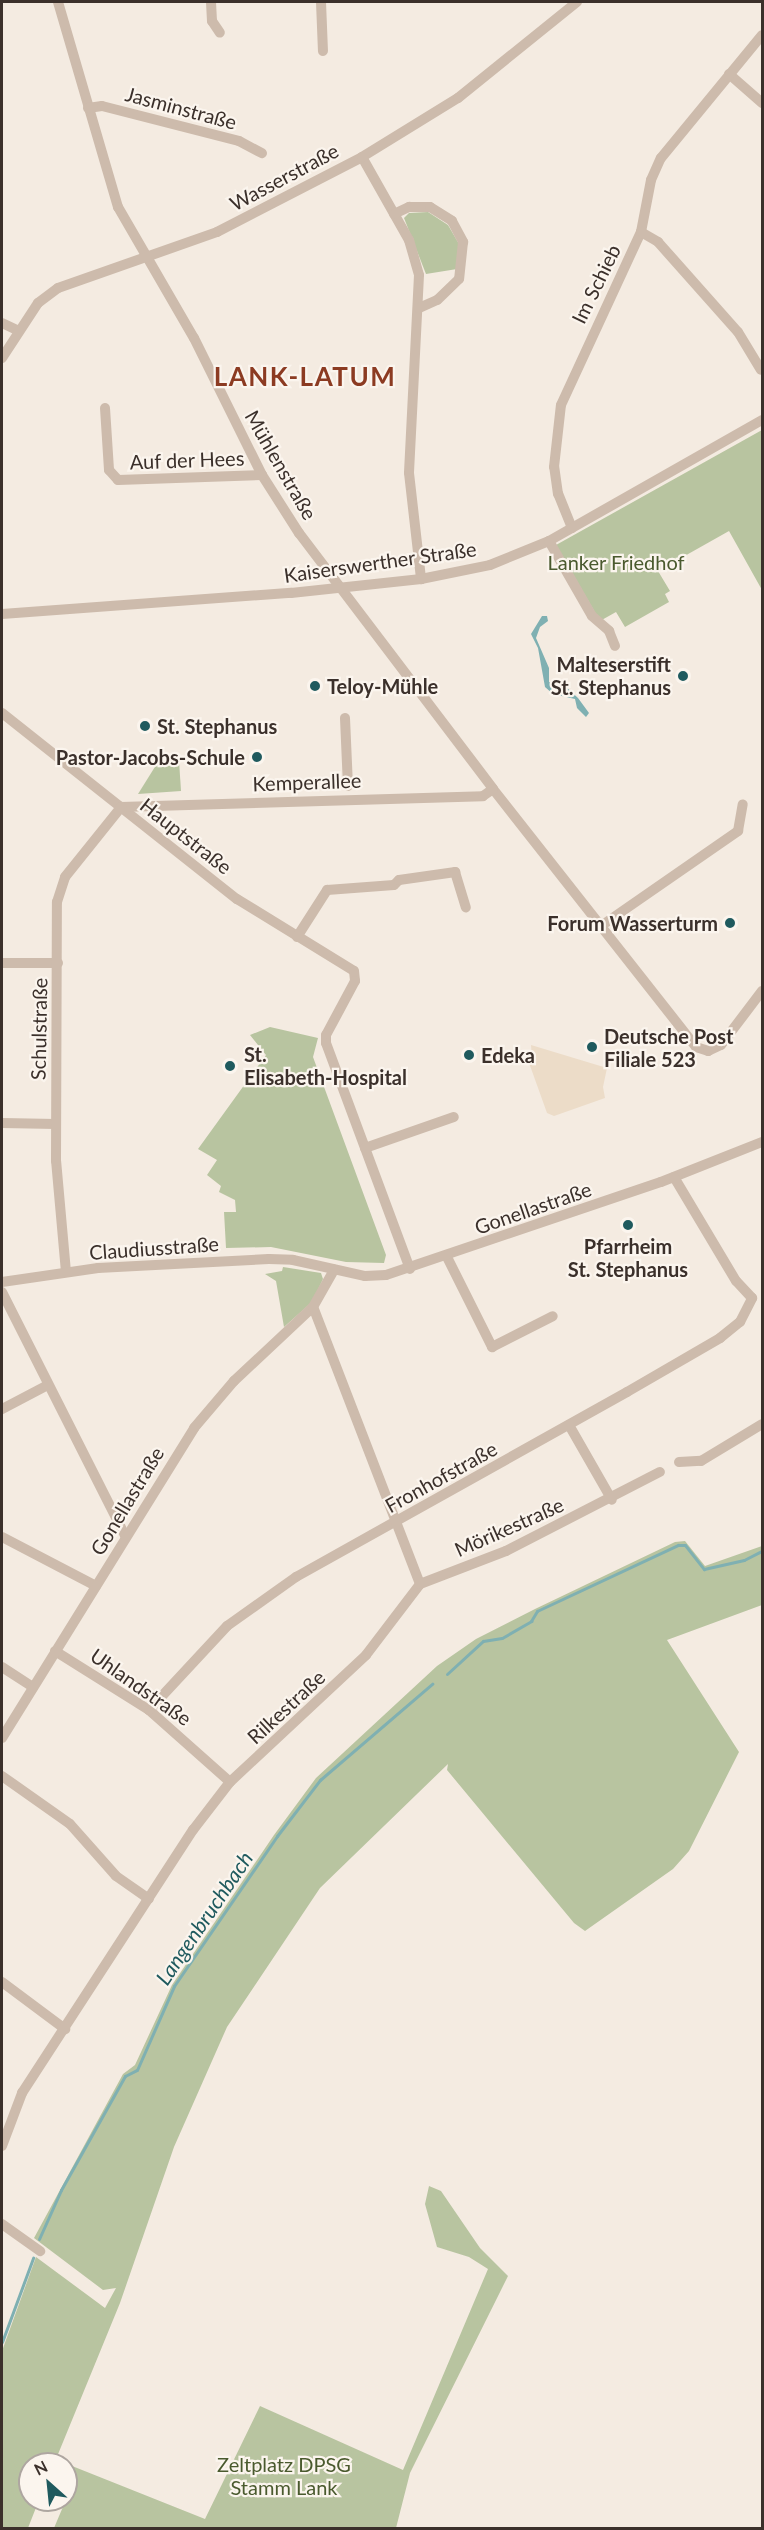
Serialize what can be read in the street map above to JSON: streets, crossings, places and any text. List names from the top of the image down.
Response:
{
  "streets": {
    "street": [
      "Jasminstraße",
      "Wasserstraße",
      "Im Schieb",
      "Auf der Hees",
      "Mühlenstraße",
      "Kaiserswerther Straße",
      "Kemperallee",
      "Hauptstraße",
      "Schulstraße",
      "Gonellastraße",
      "Claudiusstraße",
      "Fronhofstraße",
      "Mörikestraße",
      "Uhlandstraße",
      "Rilkestraße"
    ]
  },
  "crossings": [
    ["Jasminstraße", "Mühlenstraße"],
    ["Wasserstraße", "Mühlenstraße"],
    ["Im Schieb", "Kaiserswerther Straße"],
    ["Auf der Hees", "Mühlenstraße"],
    ["Mühlenstraße", "Kaiserswerther Straße"],
    ["Mühlenstraße", "Kemperallee"],
    ["Kemperallee", "Hauptstraße"],
    ["Kemperallee", "Schulstraße"],
    ["Hauptstraße", "Schulstraße"],
    ["Schulstraße", "Claudiusstraße"],
    ["Gonellastraße", "Claudiusstraße"],
    ["Gonellastraße", "Uhlandstraße"],
    ["Fronhofstraße", "Uhlandstraße"],
    ["Mörikestraße", "Rilkestraße"],
    ["Uhlandstraße", "Rilkestraße"]
  ],
  "districts": ["LANK-LATUM"],
  "water": ["Langenbruchbach"],
  "parks": ["Lanker Friedhof", "Zeltplatz DPSG Stamm Lank"],
  "places": [
    "Malteserstift St. Stephanus",
    "Teloy-Mühle",
    "St. Stephanus",
    "Pastor-Jacobs-Schule",
    "Forum Wasserturm",
    "Deutsche Post Filiale 523",
    "Edeka",
    "St. Elisabeth-Hospital",
    "Pfarrheim St. Stephanus"
  ],
  "north": "top left"
}
